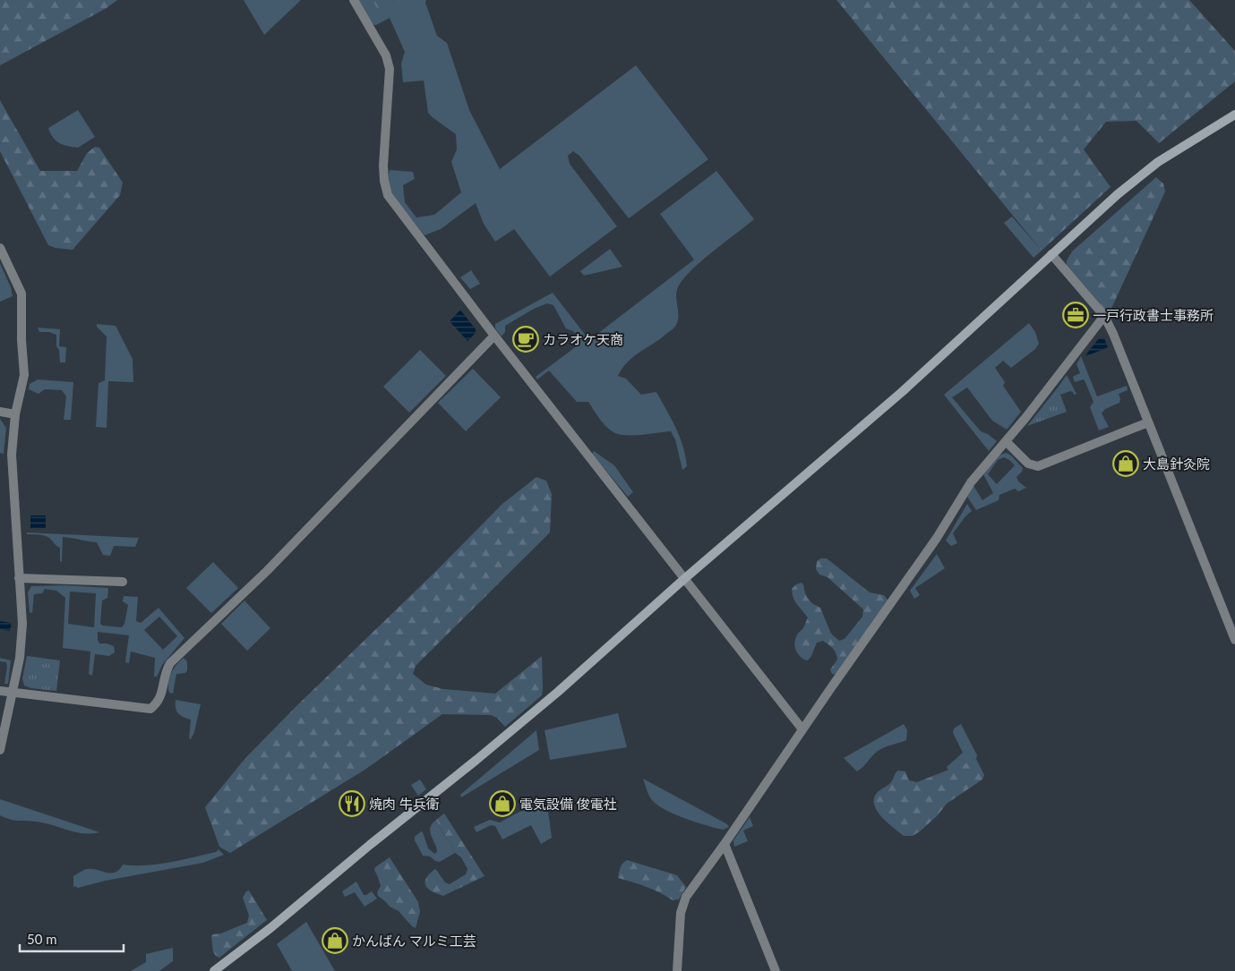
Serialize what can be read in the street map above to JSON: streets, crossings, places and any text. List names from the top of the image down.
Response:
{
  "places": {
    "office": ["一戸行政書士事務所"],
    "cafe": ["カラオケ天商"],
    "shop": ["大島針灸院", "電気設備 俊電社", "かんばん マルミ工芸"],
    "restaurant": ["焼肉 牛兵衛"]
  },
  "scale_bar": "50 m"
}
